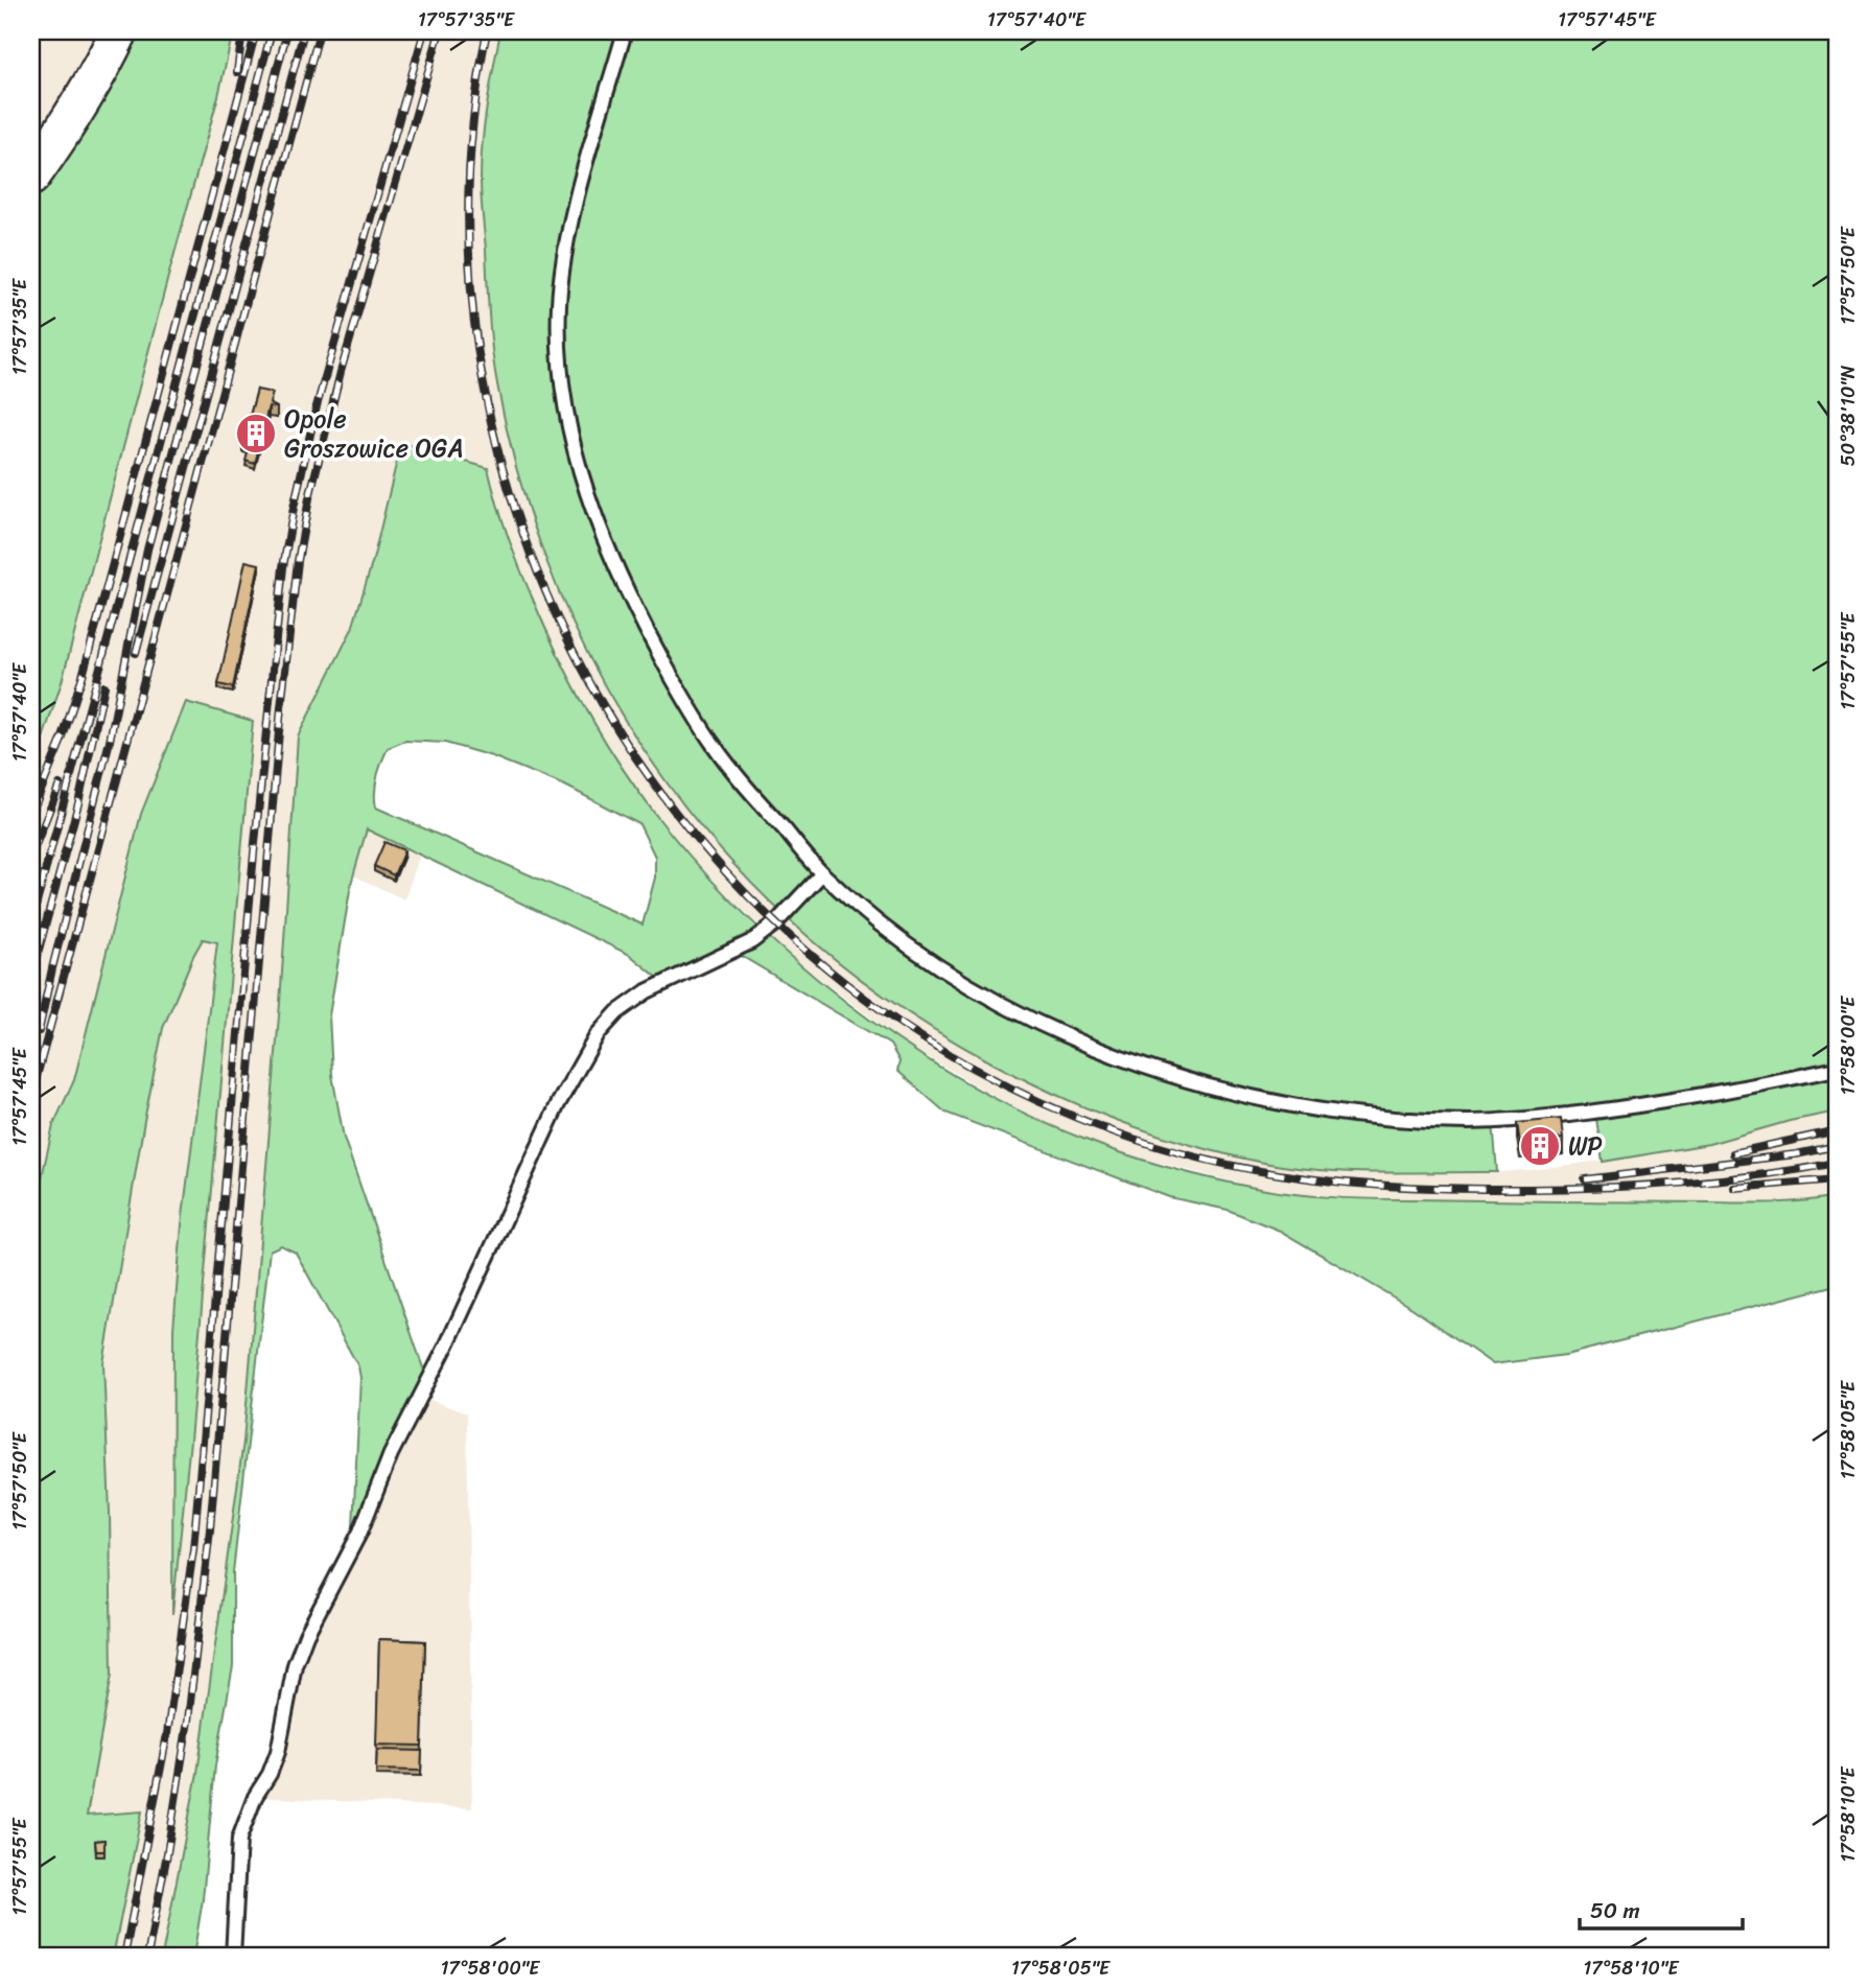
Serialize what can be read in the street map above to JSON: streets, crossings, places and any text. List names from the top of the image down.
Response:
{
  "places": {
    "building": ["Opole Groszowice OGA", "WP"]
  },
  "scale_bar": "50 m",
  "coordinates": [
    "17°57'35\"E",
    "17°57'40\"E",
    "17°57'45\"E",
    "17°57'50\"E",
    "50°38'10\"N",
    "17°57'55\"E",
    "17°58'00\"E",
    "17°58'05\"E",
    "17°58'10\"E"
  ]
}
